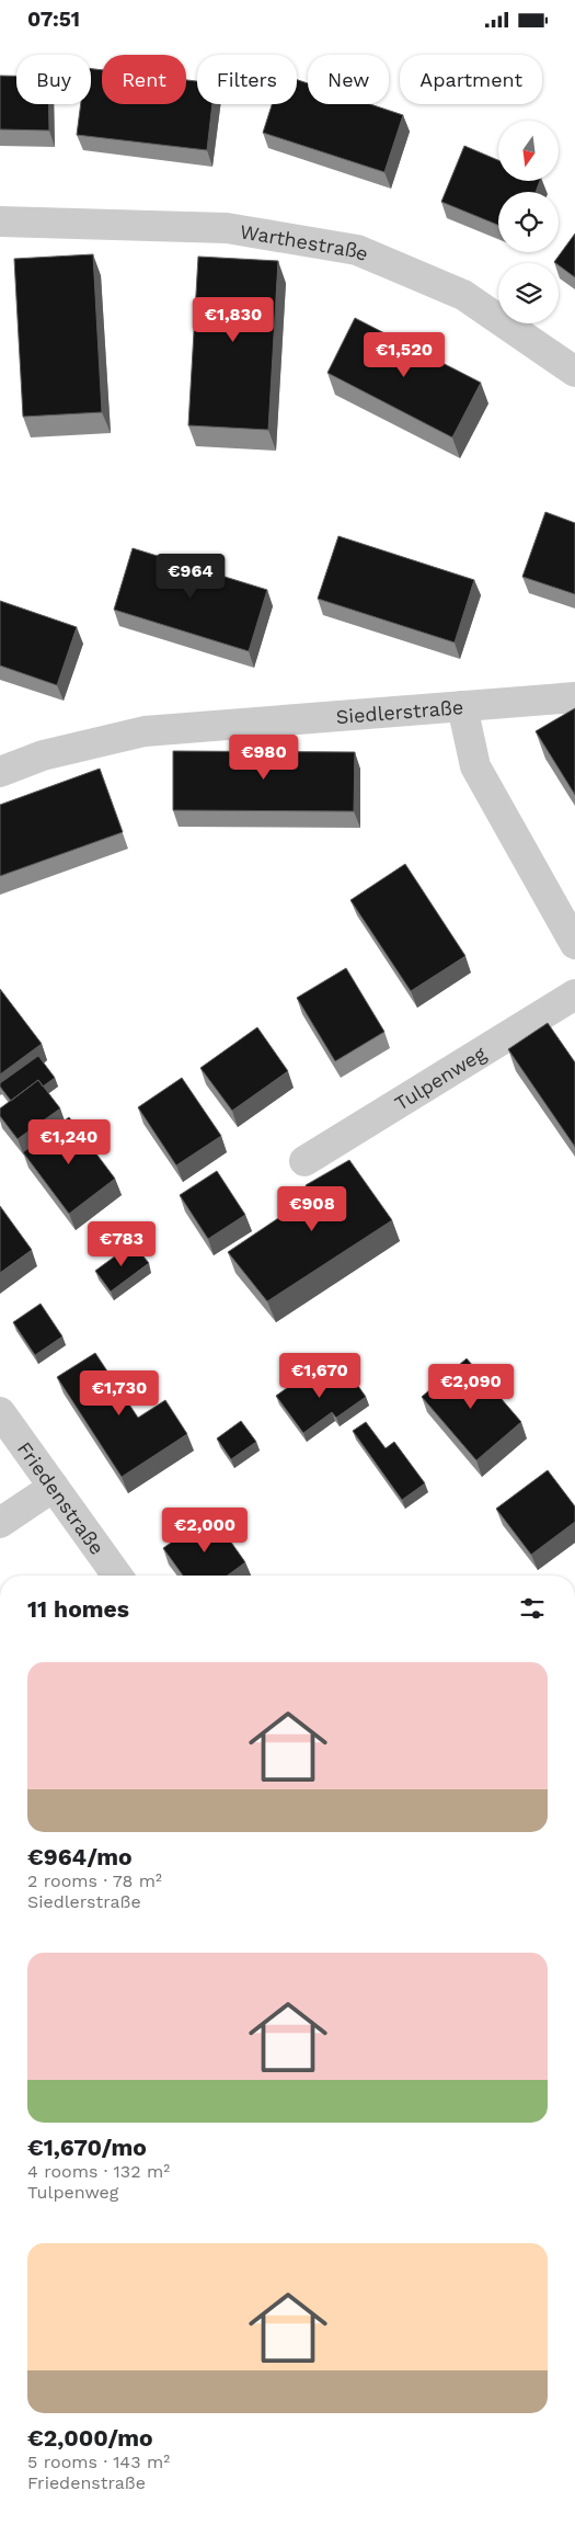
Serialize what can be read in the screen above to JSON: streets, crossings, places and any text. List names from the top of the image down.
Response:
{
  "streets": {
    "street": [
      "Warthestraße",
      "Siedlerstraße",
      "Tulpenweg",
      "Friedenstraße"
    ]
  },
  "north": "bottom",
  "page": {
    "status": "07:51",
    "chip": [
      "Buy",
      "Rent",
      "Filters",
      "New",
      "Apartment"
    ],
    "price": [
      "€1,830",
      "€1,520",
      "€964",
      "€980",
      "€1,240",
      "€908",
      "€783",
      "€1,670",
      "€2,090",
      "€1,730",
      "€2,000"
    ],
    "heading": "11 homes",
    "list": [
      {
        "name": "€964/mo",
        "note": "2 rooms · 78 m² · Siedlerstraße"
      },
      {
        "name": "€1,670/mo",
        "note": "4 rooms · 132 m² · Tulpenweg"
      },
      {
        "name": "€2,000/mo",
        "note": "5 rooms · 143 m² · Friedenstraße"
      }
    ]
  }
}
